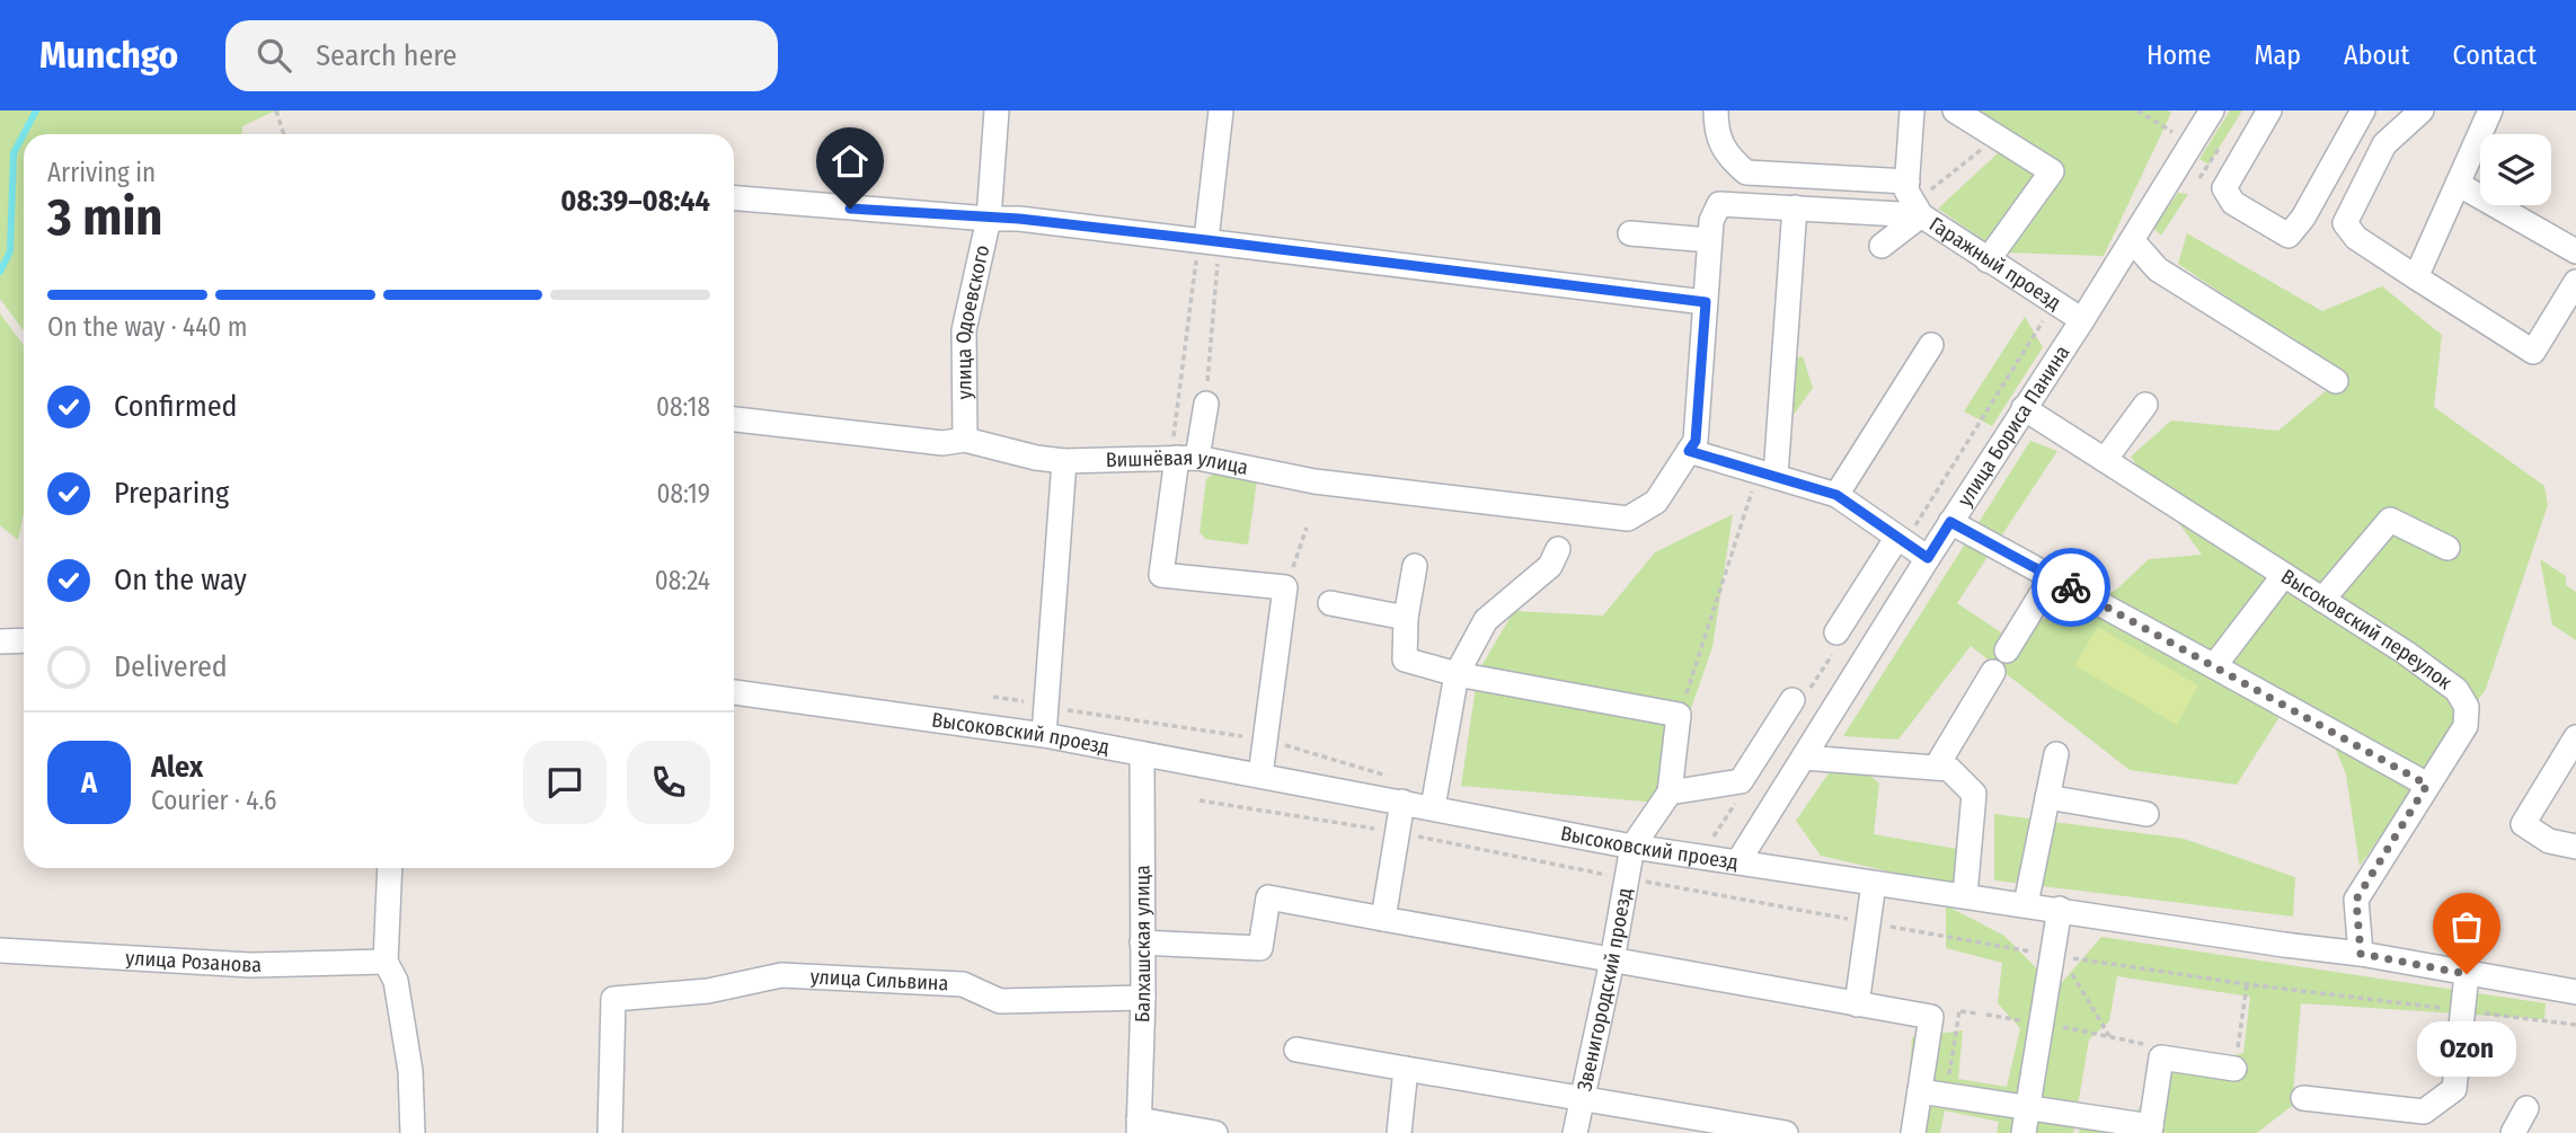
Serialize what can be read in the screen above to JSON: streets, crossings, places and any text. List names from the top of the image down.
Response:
{
  "streets": {
    "street": [
      "Гаражный проезд",
      "улица Одоевского",
      "улица Бориса Панина",
      "Вишнёвая улица",
      "Высоковский переулок",
      "Высоковский проезд",
      "Балхашская улица",
      "улица Розанова",
      "улица Сильвина",
      "Звенигородский проезд"
    ]
  },
  "crossings": [
    ["Гаражный проезд", "улица Бориса Панина"],
    ["улица Одоевского", "Вишнёвая улица"],
    ["улица Бориса Панина", "Высоковский переулок"],
    ["улица Бориса Панина", "Высоковский проезд"],
    ["Высоковский переулок", "Высоковский проезд"],
    ["Высоковский проезд", "Балхашская улица"],
    ["Высоковский проезд", "Звенигородский проезд"],
    ["Балхашская улица", "улица Сильвина"]
  ],
  "places": ["Ozon"],
  "page": {
    "header": "Munchgo",
    "search": "Search here",
    "nav": [
      "Home",
      "Map",
      "About",
      "Contact"
    ],
    "heading": ["3 min", "Arriving in", "08:39–08:44"],
    "panel": ["Alex", "Courier · 4.6"],
    "bar": "On the way · 440 m",
    "list": [
      ["Confirmed", "08:18"],
      ["Preparing", "08:19"],
      ["On the way", "08:24"],
      "Delivered"
    ],
    "round": "A",
    "bubble": "Ozon"
  }
}
